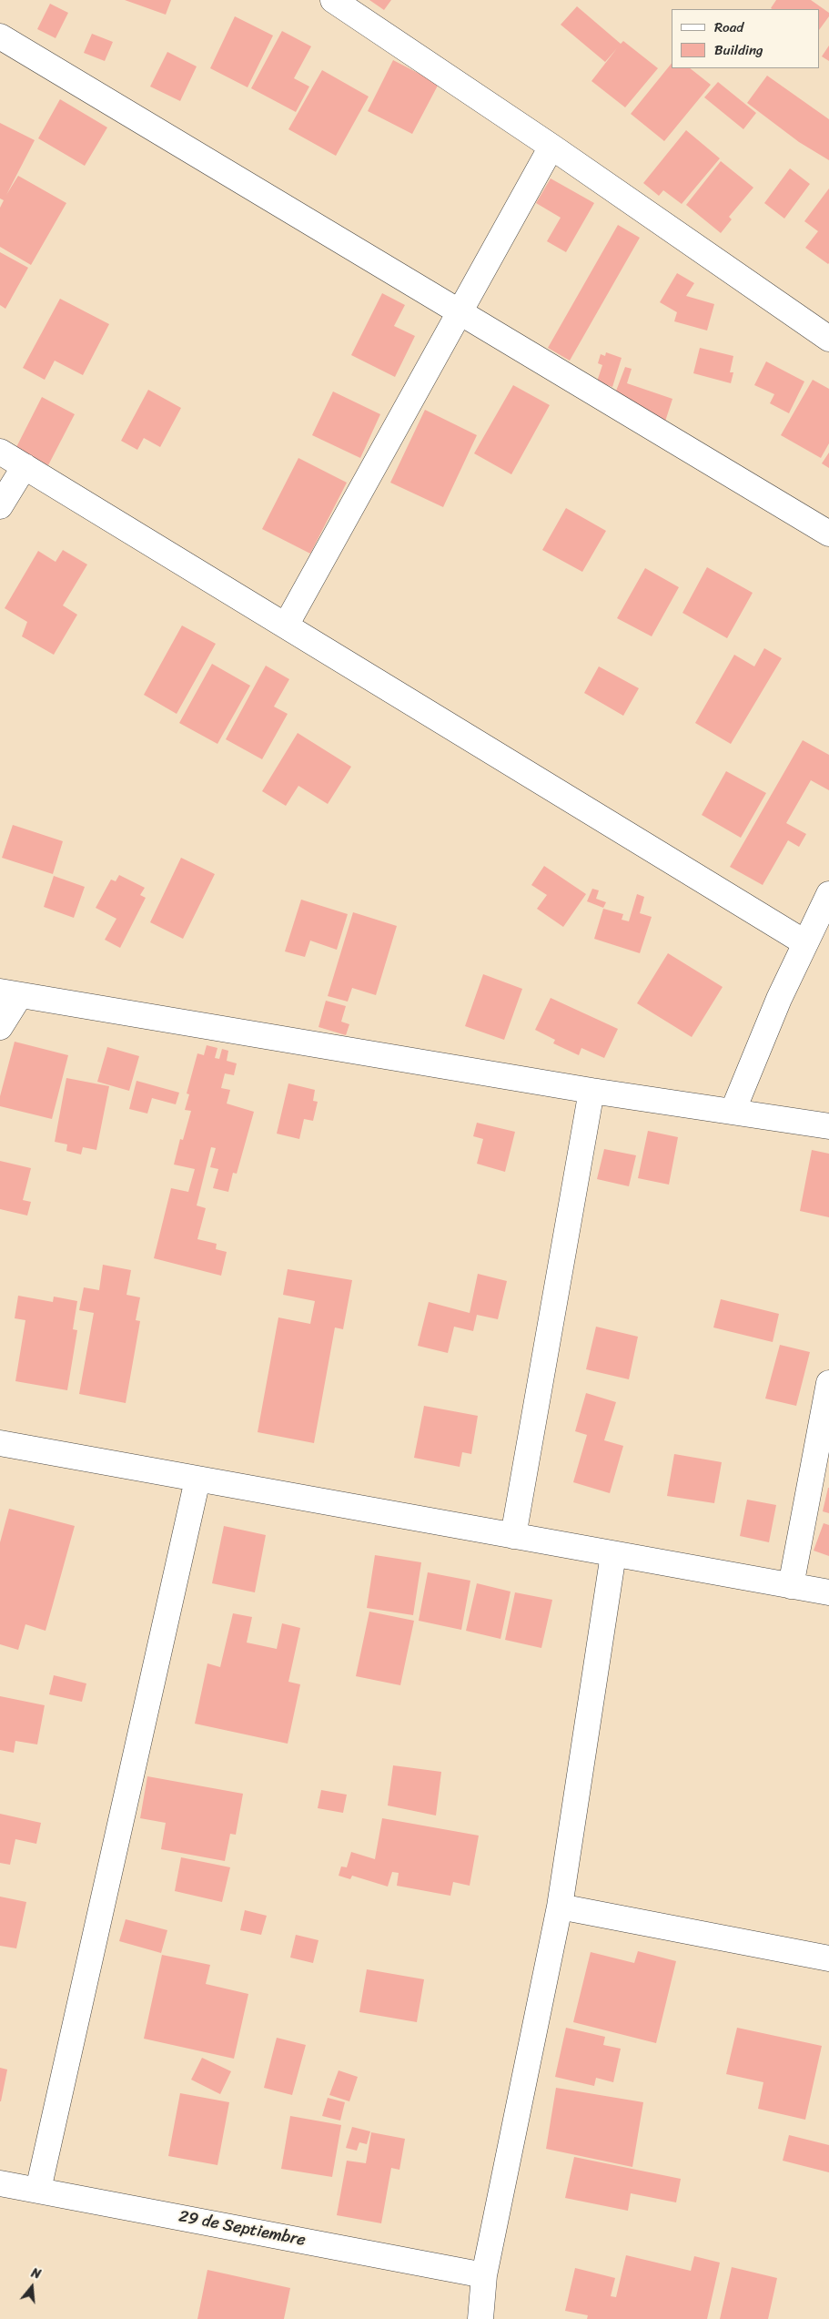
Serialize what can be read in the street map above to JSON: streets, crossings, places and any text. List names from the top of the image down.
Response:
{
  "streets": {
    "street": ["29 de Septiembre"]
  },
  "legend": ["Road", "Building"],
  "north": "top"
}
